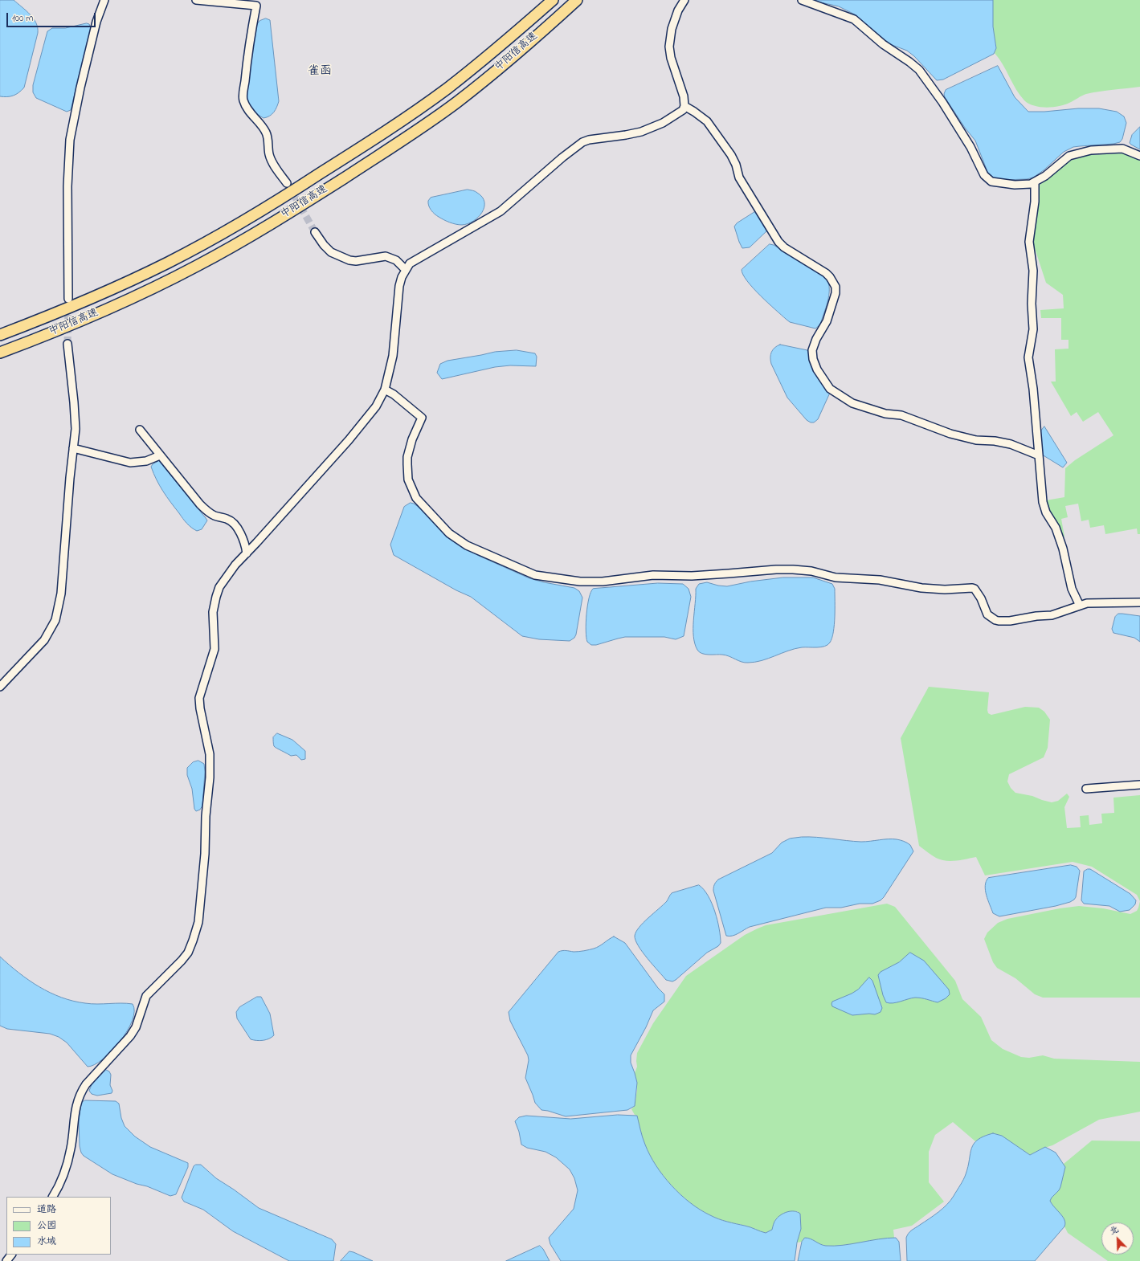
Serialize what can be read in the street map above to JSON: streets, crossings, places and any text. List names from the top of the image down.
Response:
{
  "streets": {
    "highway": ["中阳信高速"]
  },
  "districts": ["雀函"],
  "legend": ["道路", "公园", "水域"],
  "scale_bar": "100 m",
  "north": "top left"
}
